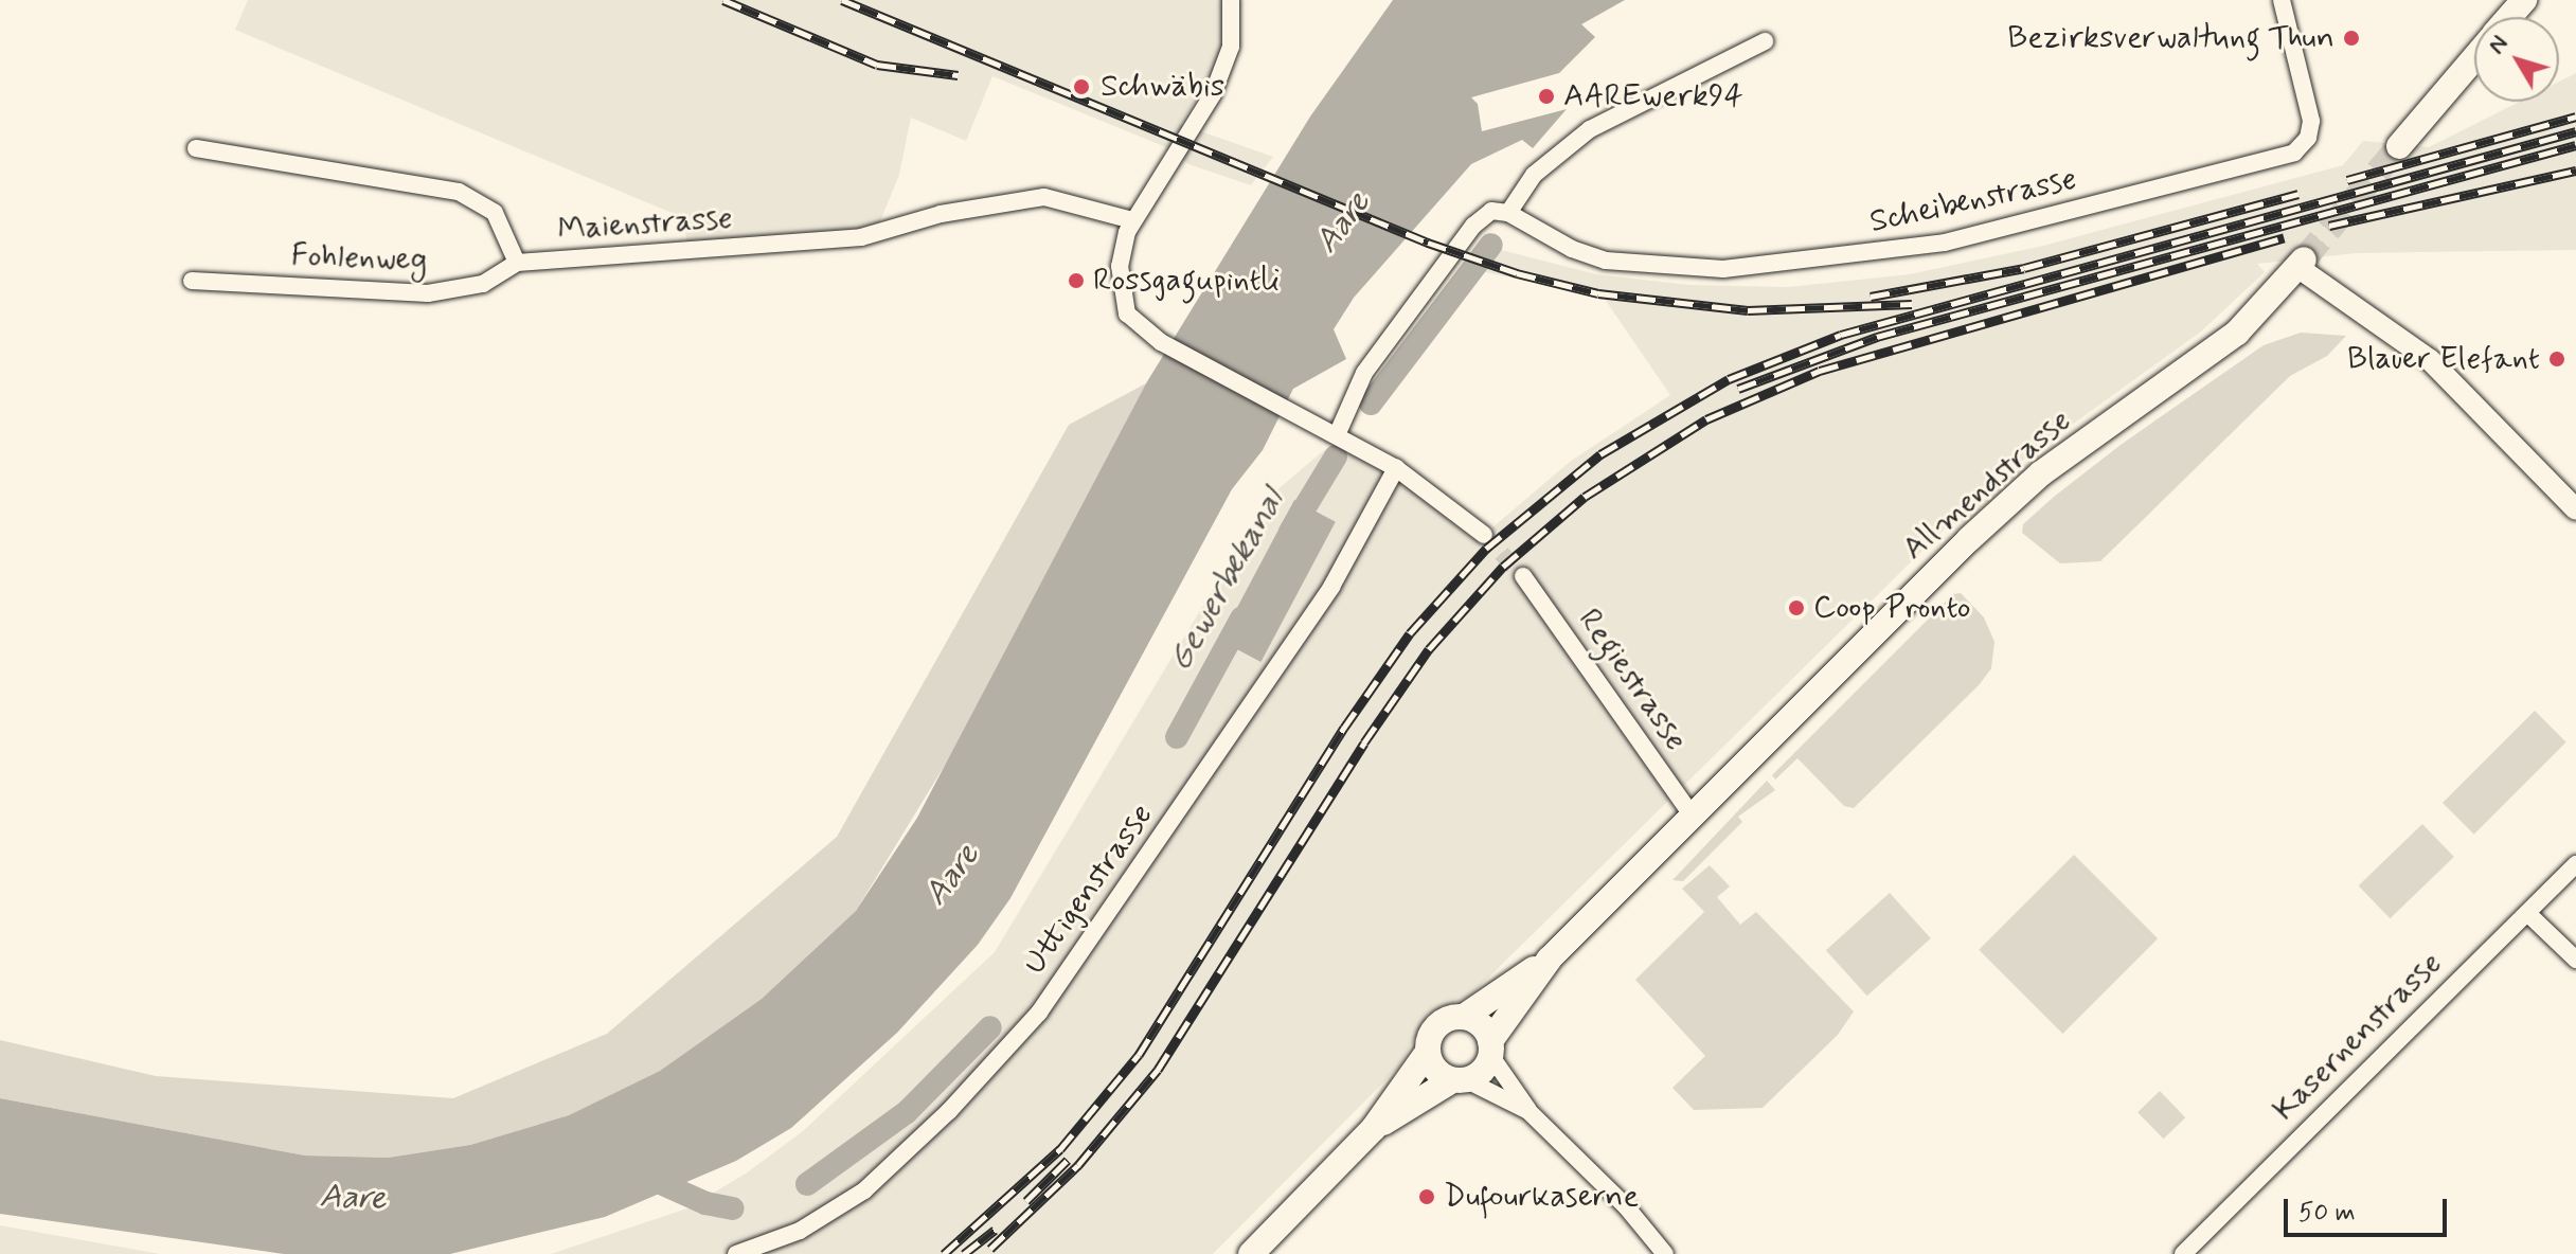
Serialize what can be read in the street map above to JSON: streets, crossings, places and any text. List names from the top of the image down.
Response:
{
  "streets": {
    "main road": ["Allmendstrasse"],
    "street": [
      "Scheibenstrasse",
      "Maienstrasse",
      "Fohlenweg",
      "Regiestrasse",
      "Uttigenstrasse",
      "Kasernenstrasse"
    ]
  },
  "crossings": [
    ["Maienstrasse", "Fohlenweg"],
    ["Allmendstrasse", "Regiestrasse"]
  ],
  "water": ["Aare", "Gewerbekanal"],
  "places": [
    "Bezirksverwaltung Thun",
    "Schwäbis",
    "AAREwerk94",
    "Rossgagupintli",
    "Blauer Elefant",
    "Coop Pronto",
    "Dufourkaserne"
  ],
  "scale_bar": "50 m",
  "north": "top left"
}
